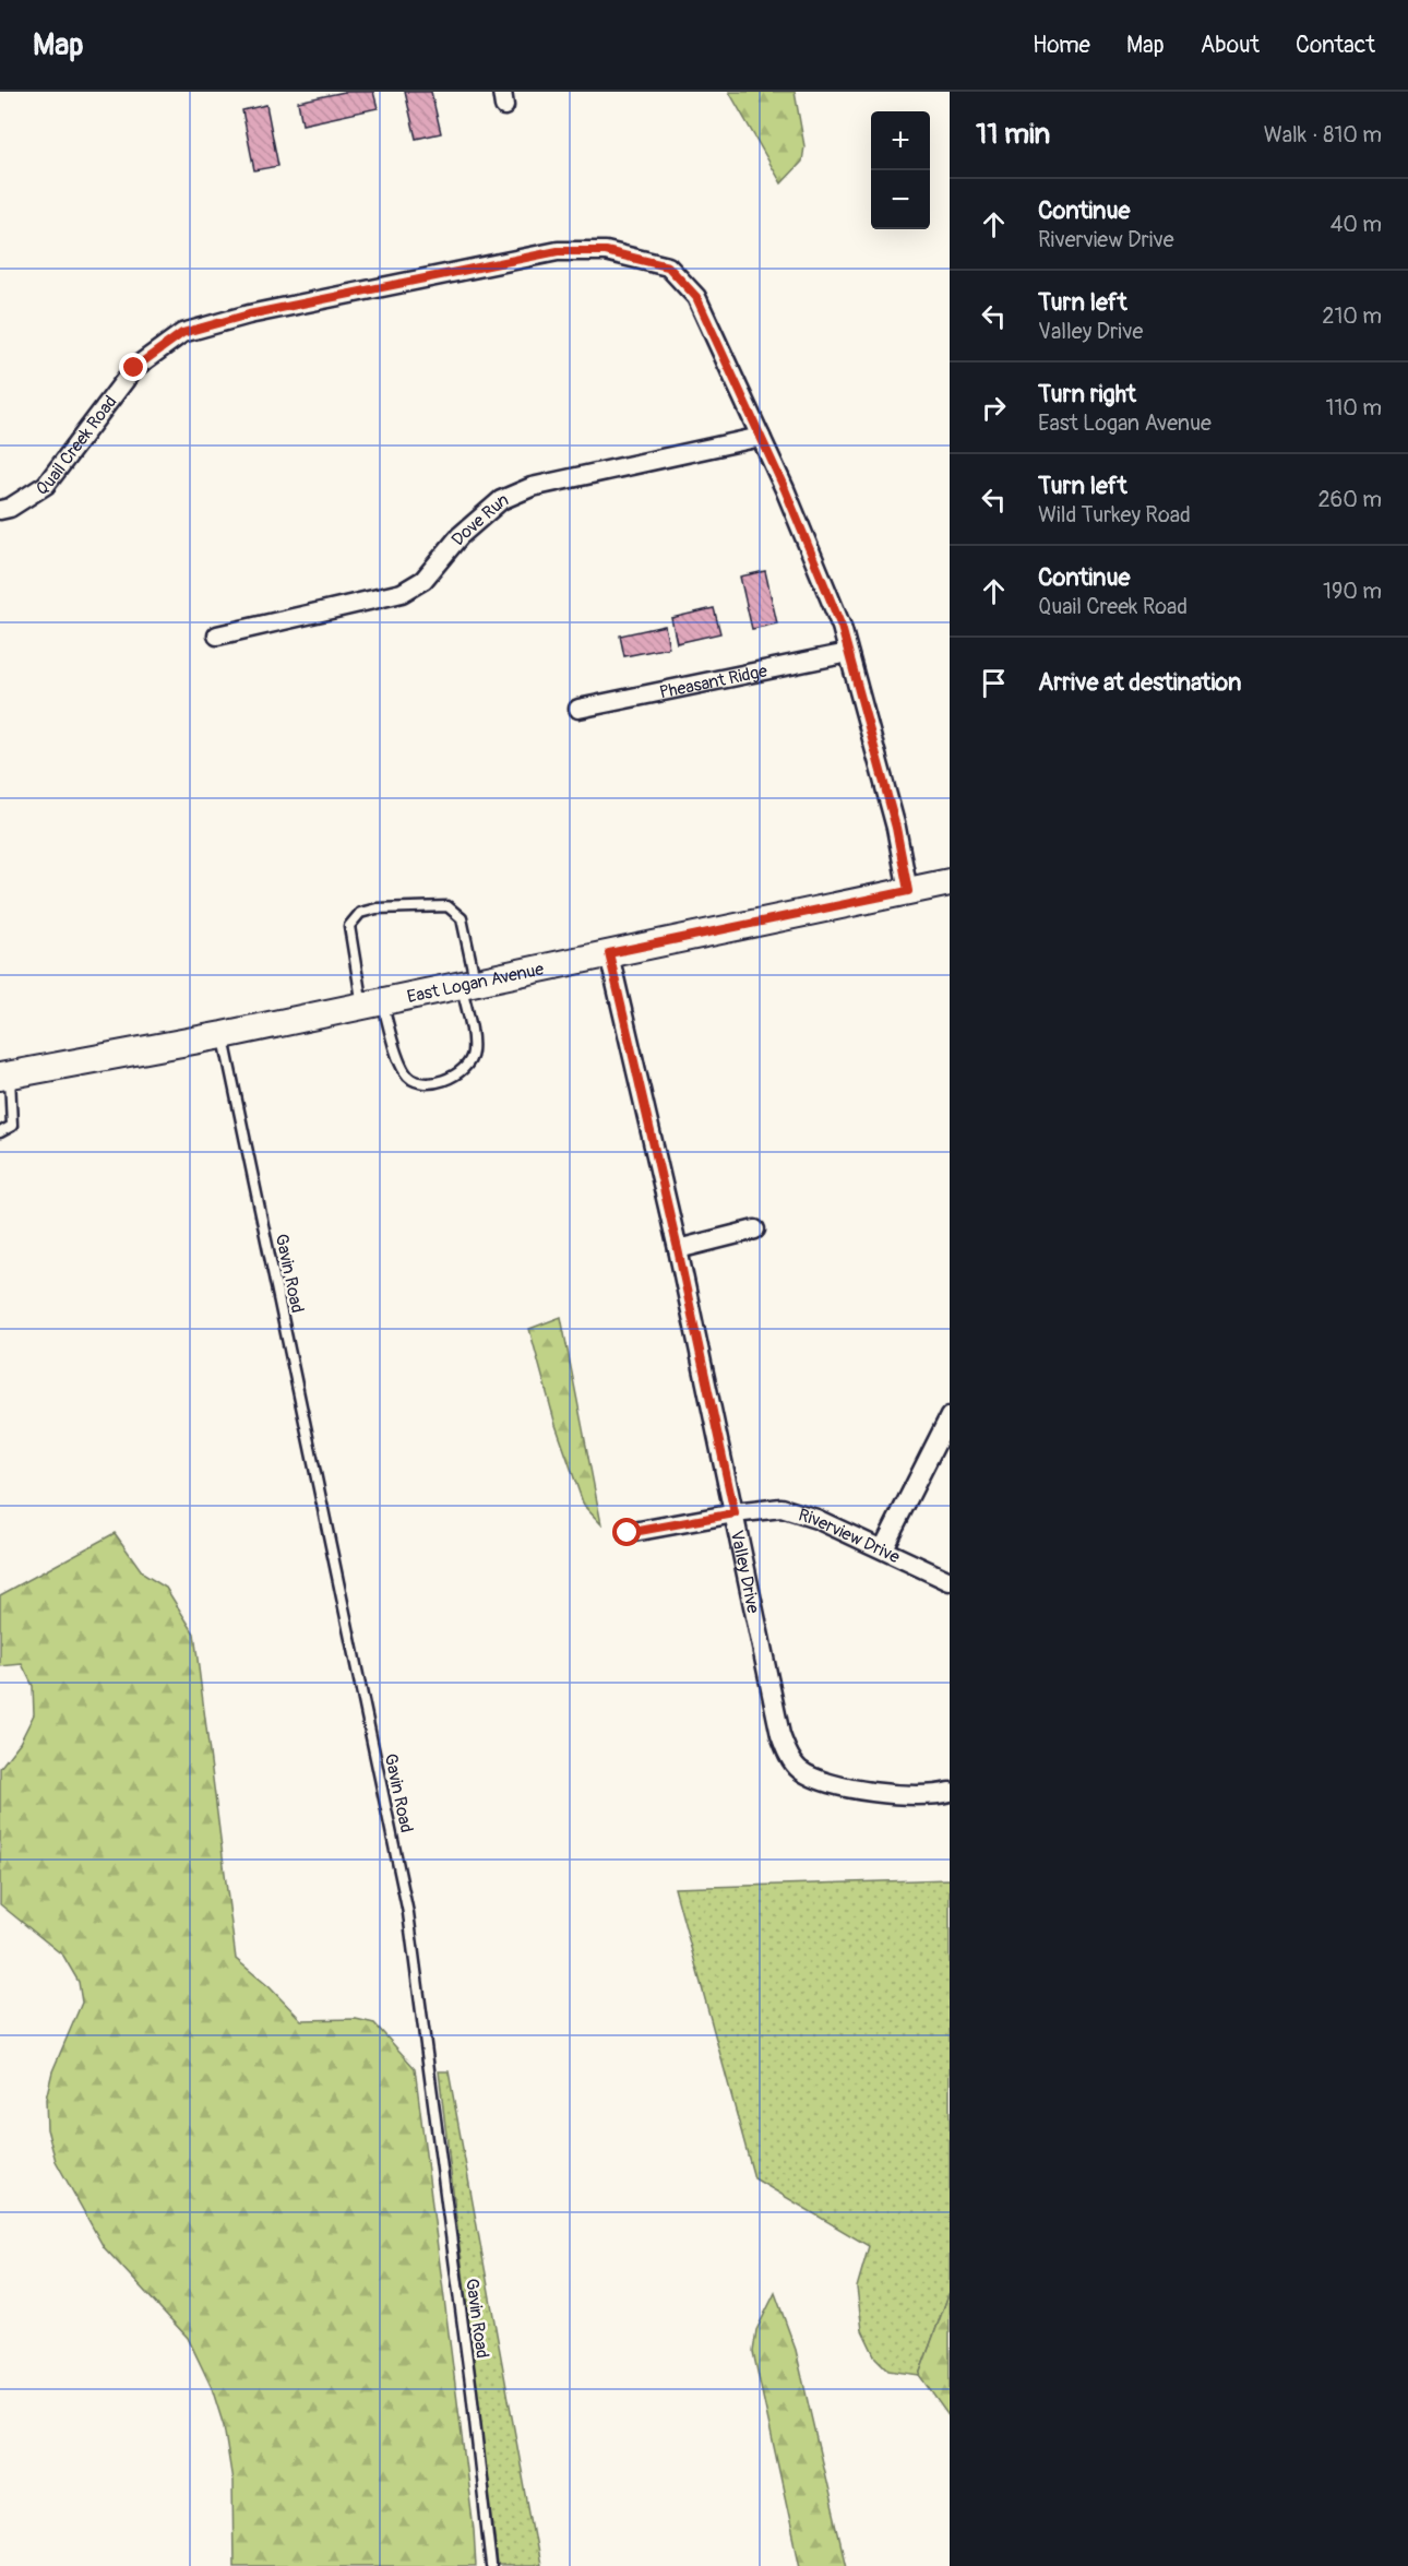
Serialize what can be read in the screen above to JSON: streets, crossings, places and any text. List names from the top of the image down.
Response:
{
  "streets": {
    "street": [
      "Quail Creek Road",
      "Dove Run",
      "Pheasant Ridge",
      "East Logan Avenue",
      "Riverview Drive",
      "Valley Drive"
    ],
    "lane": ["Gavin Road"]
  },
  "crossings": [
    ["Quail Creek Road", "Dove Run"],
    ["Quail Creek Road", "Pheasant Ridge"],
    ["Quail Creek Road", "East Logan Avenue"],
    ["East Logan Avenue", "Gavin Road"],
    ["East Logan Avenue", "Valley Drive"],
    ["Riverview Drive", "Valley Drive"]
  ],
  "page": {
    "header": "Map",
    "nav": [
      "Home",
      "Map",
      "About",
      "Contact"
    ],
    "heading": ["11 min", "Walk · 810 m"],
    "map_buttons": ["+", "−"],
    "list": [
      ["Continue", "Riverview Drive", "40 m"],
      ["Turn left", "Valley Drive", "210 m"],
      ["Turn right", "East Logan Avenue", "110 m"],
      ["Turn left", "Wild Turkey Road", "260 m"],
      ["Continue", "Quail Creek Road", "190 m"],
      "Arrive at destination"
    ]
  }
}
